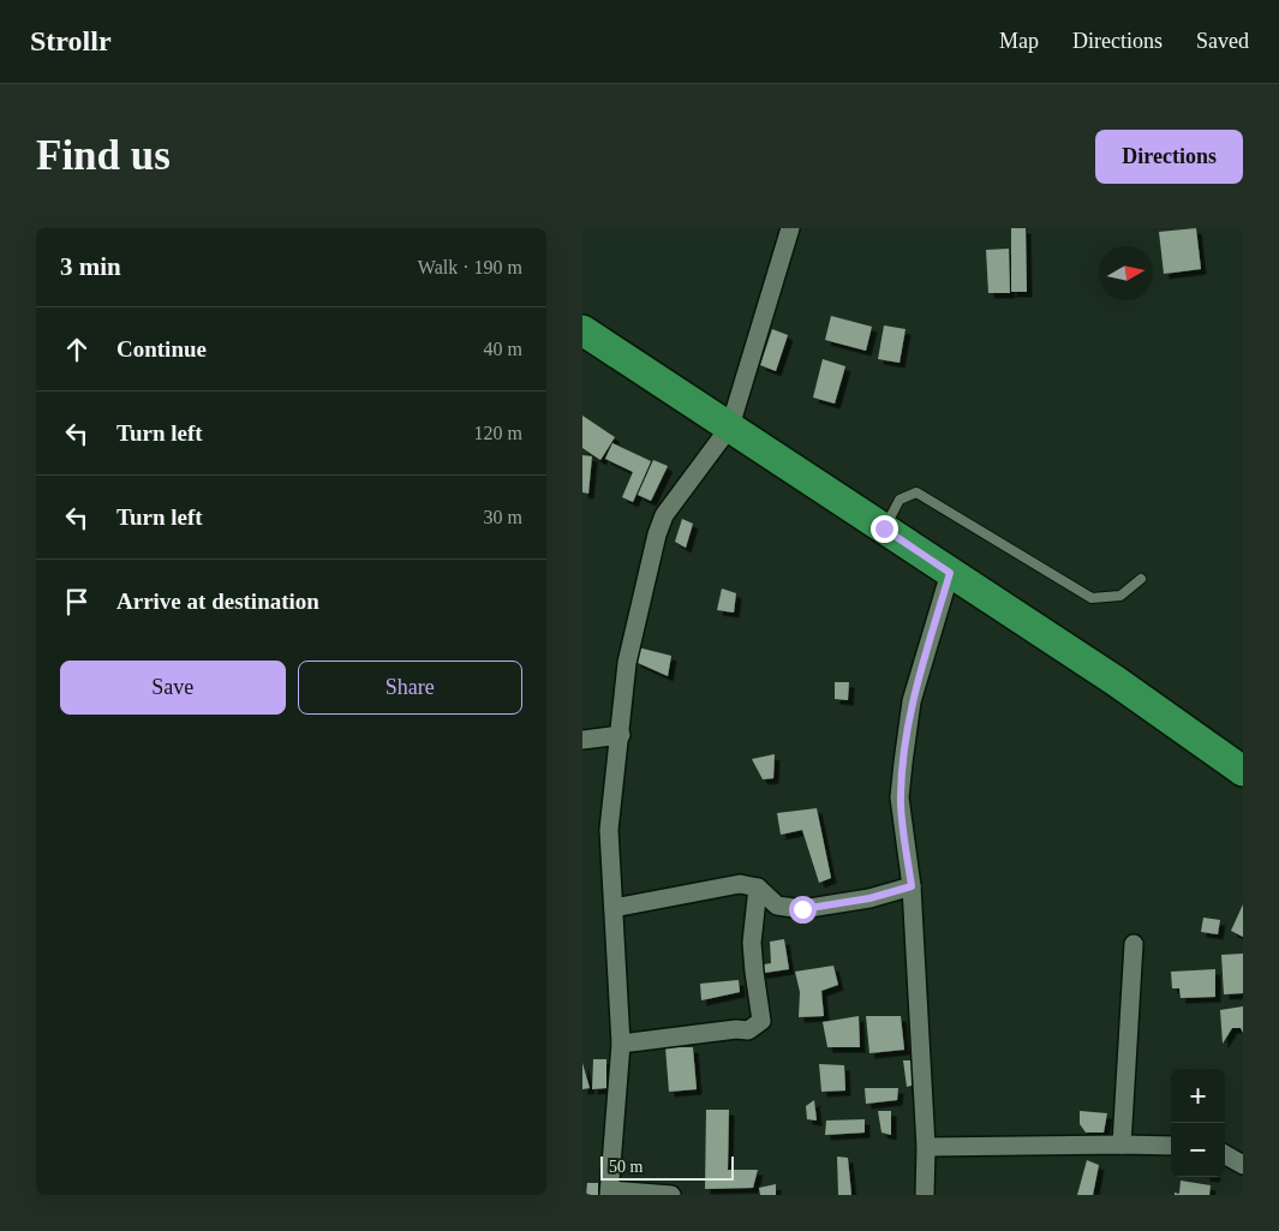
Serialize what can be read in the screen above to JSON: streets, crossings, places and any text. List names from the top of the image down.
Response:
{
  "scale_bar": "50 m",
  "north": "right",
  "page": {
    "header": "Strollr",
    "nav": ["Map", "Directions", "Saved"],
    "buttons": [
      "Directions",
      ["Save", "Share"]
    ],
    "title": "Find us",
    "heading": ["3 min", "Walk · 190 m"],
    "list": [
      ["Continue", "40 m"],
      ["Turn left", "120 m"],
      ["Turn left", "30 m"],
      "Arrive at destination"
    ],
    "map_buttons": ["+", "−"],
    "scale": "50 m"
  }
}
